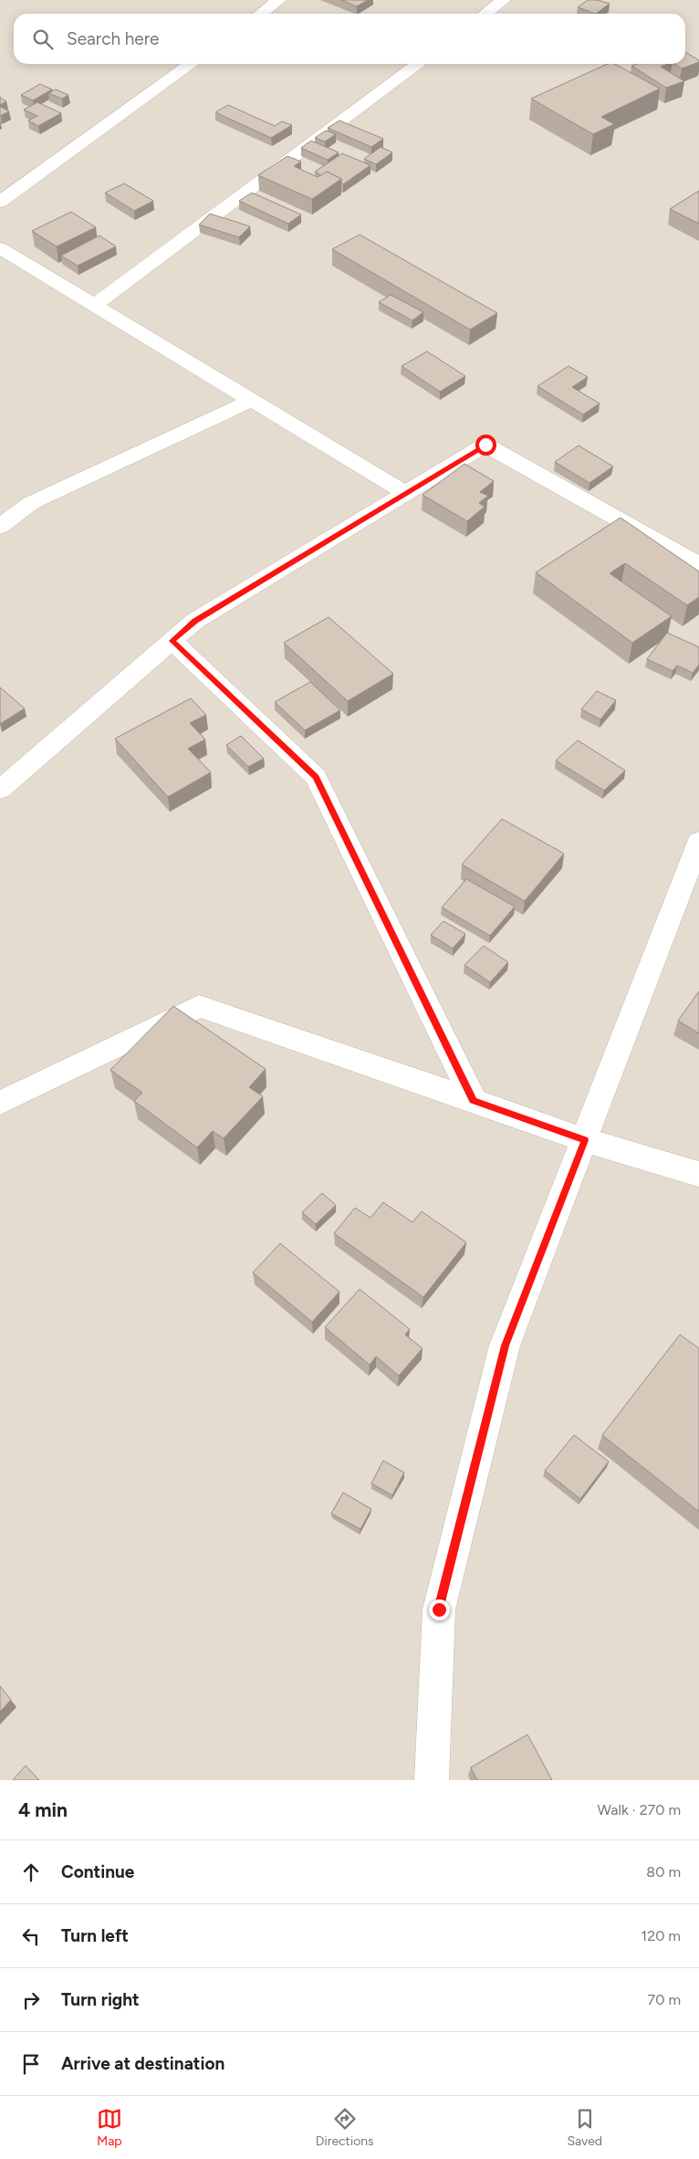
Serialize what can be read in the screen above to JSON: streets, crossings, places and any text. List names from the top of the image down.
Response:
{
  "page": {
    "search": "Search here",
    "heading": ["4 min", "Walk · 270 m"],
    "list": [
      ["Continue", "80 m"],
      ["Turn left", "120 m"],
      ["Turn right", "70 m"],
      "Arrive at destination"
    ],
    "nav": ["Map", "Directions", "Saved"]
  }
}
